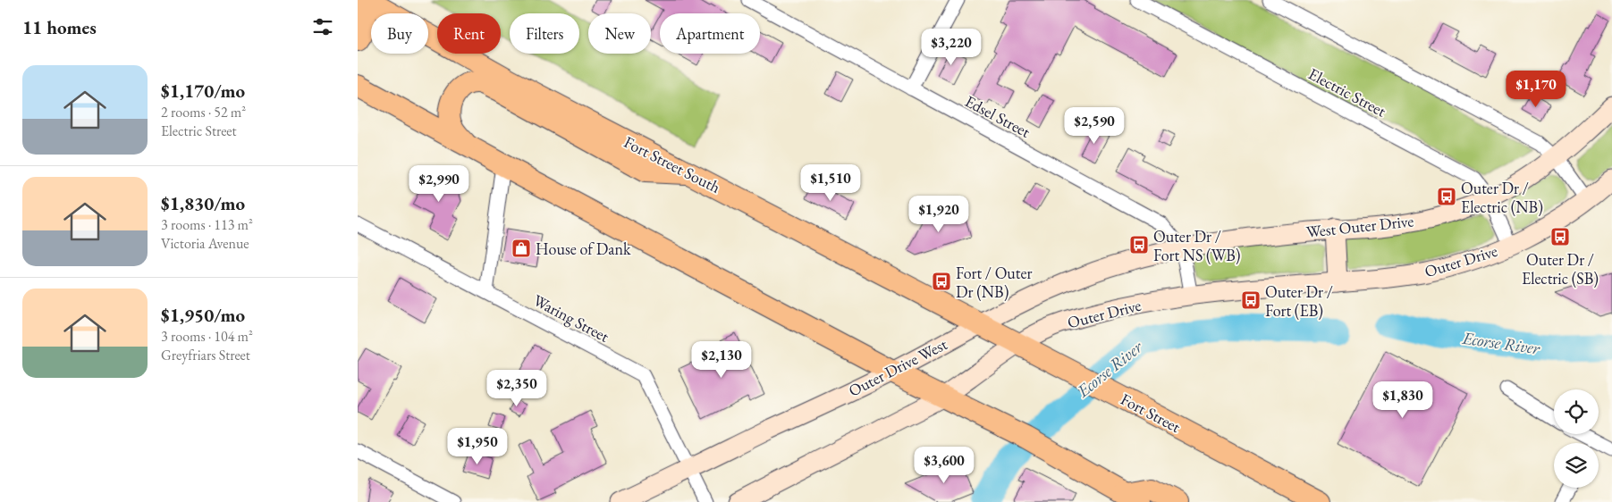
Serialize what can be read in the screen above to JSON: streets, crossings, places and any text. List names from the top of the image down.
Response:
{
  "streets": {
    "main road": [
      "Fort Street South",
      "West Outer Drive",
      "Outer Drive",
      "Outer Drive West",
      "Fort Street"
    ],
    "street": ["Electric Street", "Edsel Street", "Waring Street"]
  },
  "crossings": [
    ["Electric Street", "West Outer Drive"],
    ["Electric Street", "Outer Drive"],
    ["Edsel Street", "West Outer Drive"],
    ["Edsel Street", "Outer Drive"],
    ["Edsel Street", "Outer Drive West"],
    ["Fort Street South", "Outer Drive West"],
    ["Fort Street South", "Fort Street"],
    ["West Outer Drive", "Outer Drive West"],
    ["Outer Drive", "Fort Street"],
    ["Waring Street", "Outer Drive West"],
    ["Outer Drive West", "Fort Street"]
  ],
  "water": ["Ecorse River"],
  "places": {
    "bus stop": [
      "Outer Dr / Electric (NB)",
      "Outer Dr / Electric (SB)",
      "Outer Dr / Fort NS (WB)",
      "Fort / Outer Dr (NB)",
      "Outer Dr / Fort (EB)"
    ],
    "shop": ["House of Dank"]
  },
  "page": {
    "heading": "11 homes",
    "chip": [
      "Buy",
      "Rent",
      "Filters",
      "New",
      "Apartment"
    ],
    "price": [
      "$3,220",
      "$1,170",
      "$2,590",
      "$1,510",
      "$2,990",
      "$1,920",
      "$2,130",
      "$2,350",
      "$1,830",
      "$1,950",
      "$3,600"
    ],
    "list": [
      {
        "name": "$1,170/mo",
        "note": "2 rooms · 52 m² · Electric Street"
      },
      {
        "name": "$1,830/mo",
        "note": "3 rooms · 113 m² · Victoria Avenue"
      },
      {
        "name": "$1,950/mo",
        "note": "3 rooms · 104 m² · Greyfriars Street"
      }
    ]
  }
}
